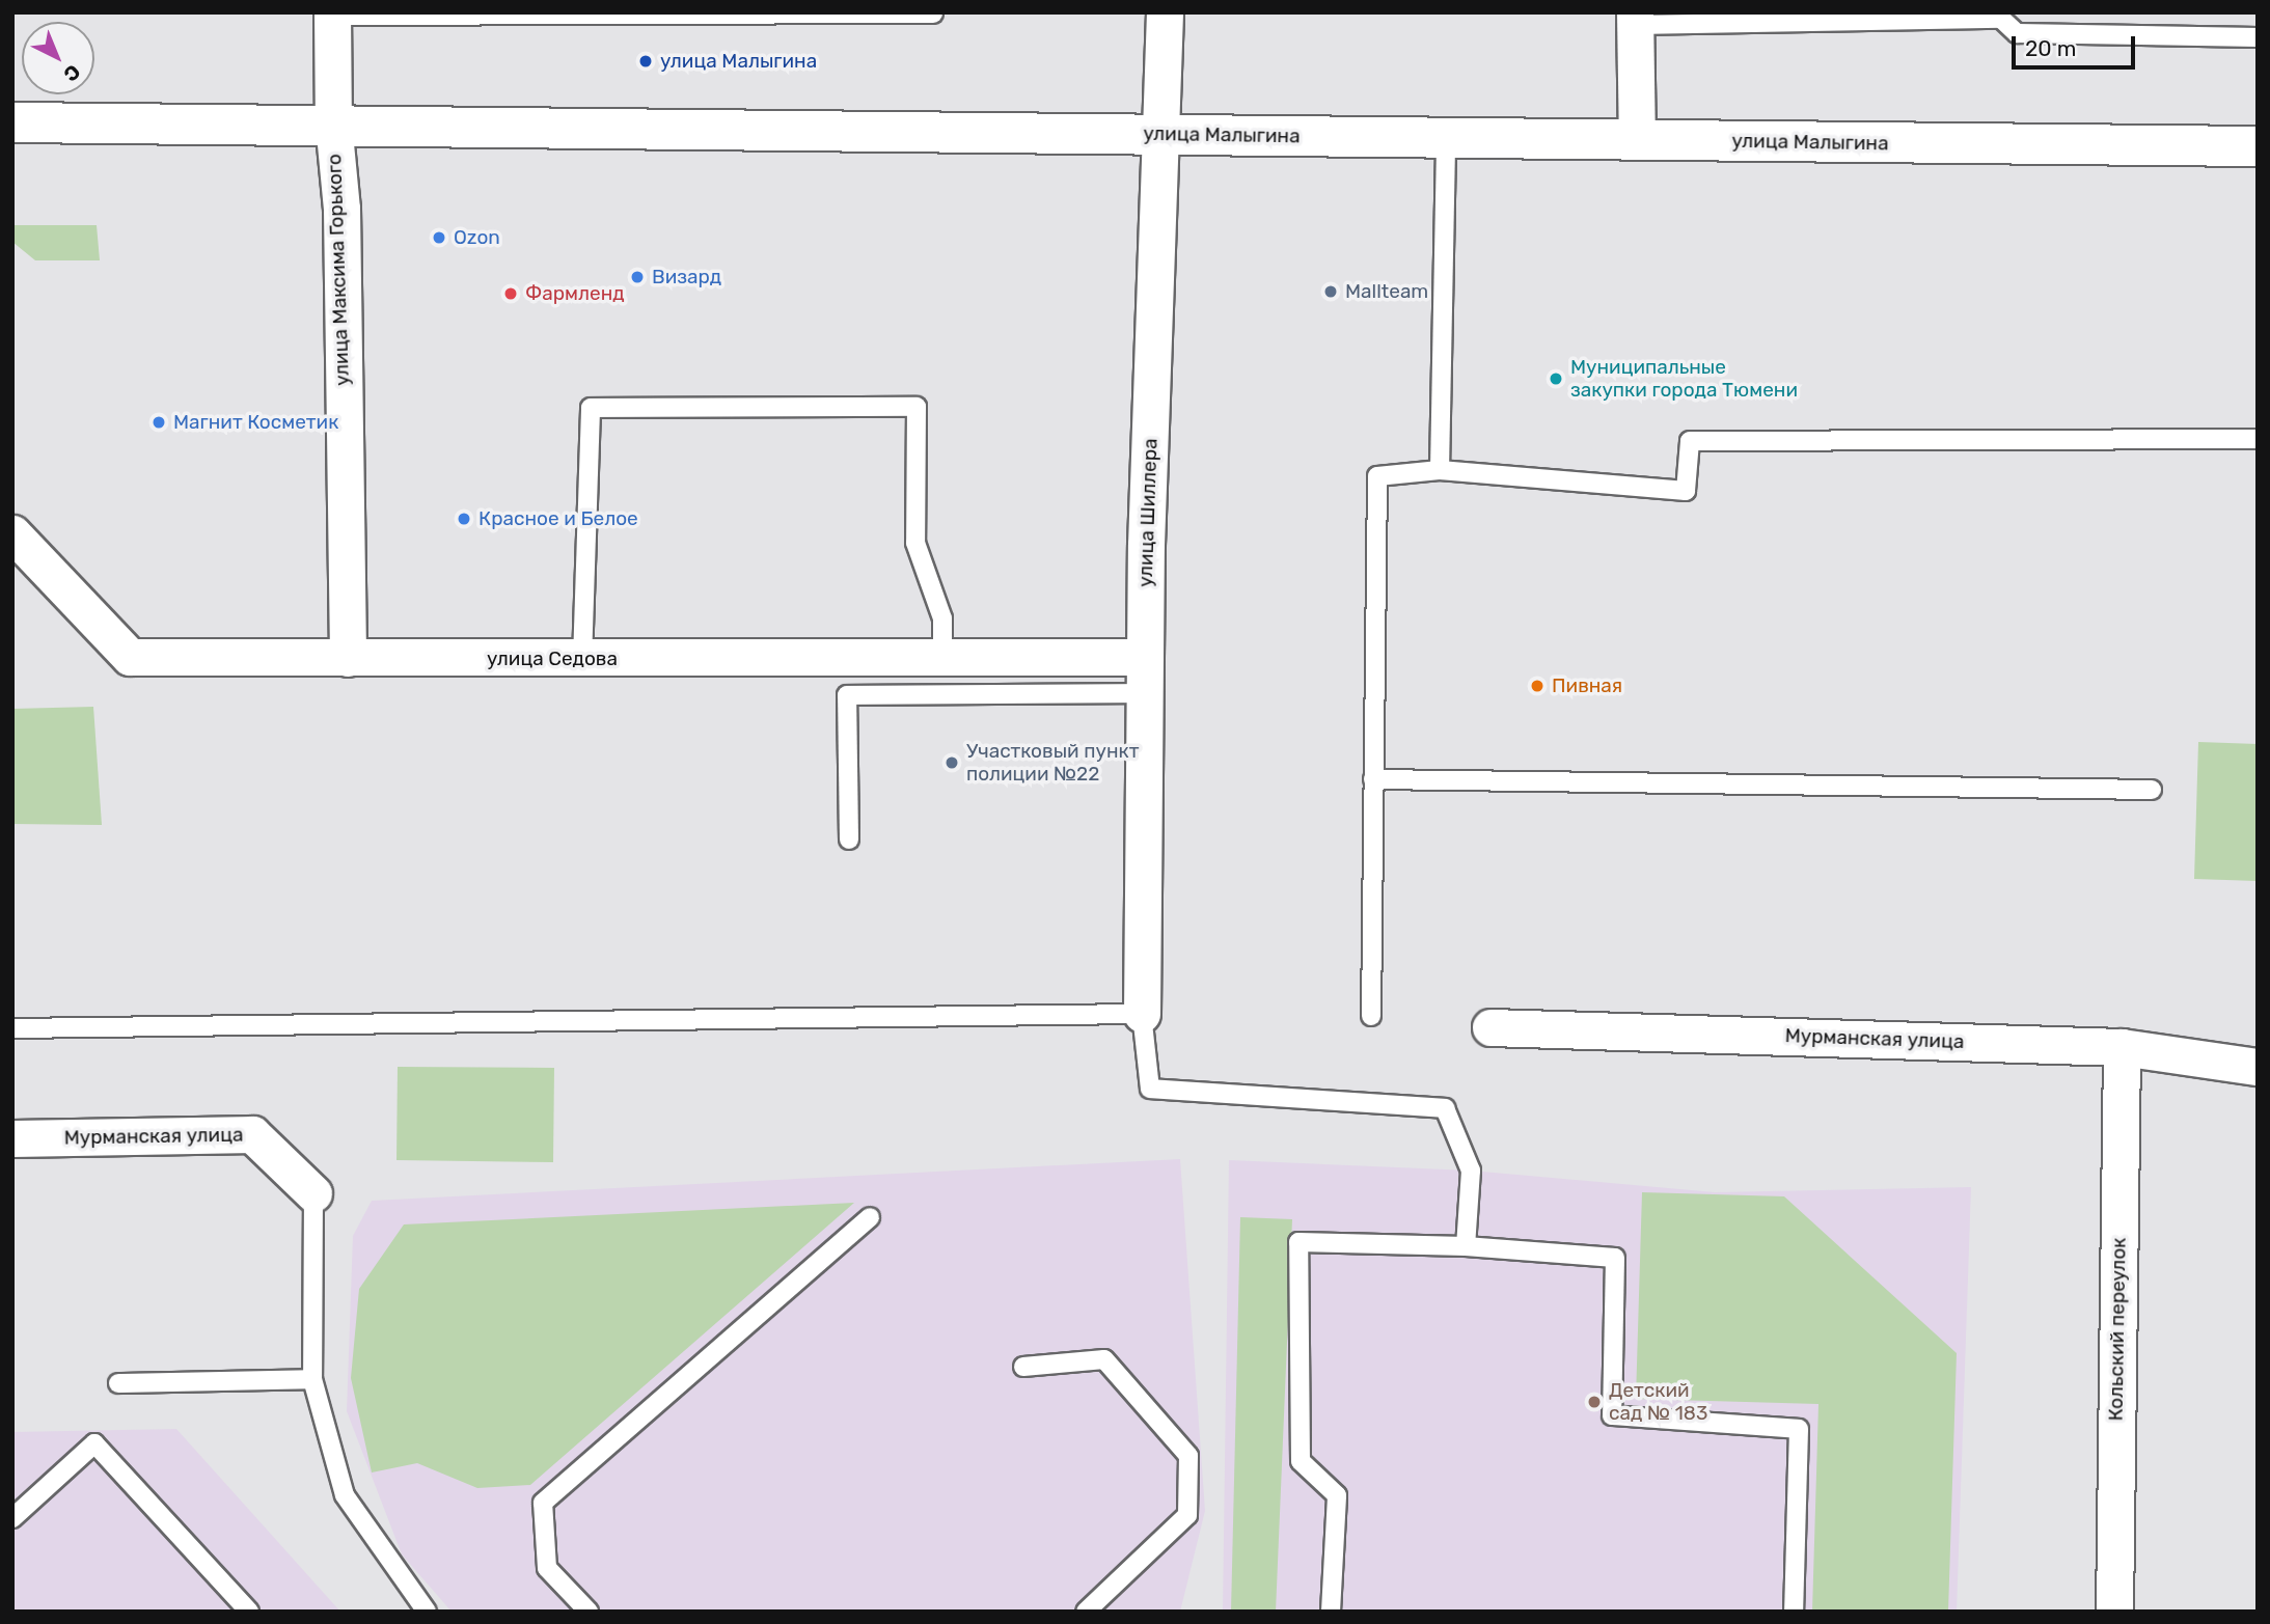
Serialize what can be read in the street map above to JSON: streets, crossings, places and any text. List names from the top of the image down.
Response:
{
  "streets": {
    "street": [
      "улица Малыгина",
      "улица Максима Горького",
      "улица Шиллера",
      "улица Седова",
      "Мурманская улица",
      "Кольский переулок"
    ]
  },
  "crossings": [
    ["улица Малыгина", "улица Максима Горького"],
    ["улица Малыгина", "улица Шиллера"],
    ["улица Максима Горького", "улица Седова"],
    ["улица Шиллера", "улица Седова"],
    ["Мурманская улица", "Кольский переулок"]
  ],
  "places": [
    "улица Малыгина",
    "Ozon",
    "Визард",
    "Mallteam",
    "Фармленд",
    "Муниципальные закупки города Тюмени",
    "Магнит Косметик",
    "Красное и Белое",
    "Пивная",
    "Участковый пункт полиции №22",
    "Детский сад № 183"
  ],
  "scale_bar": "20 m",
  "north": "bottom right"
}
